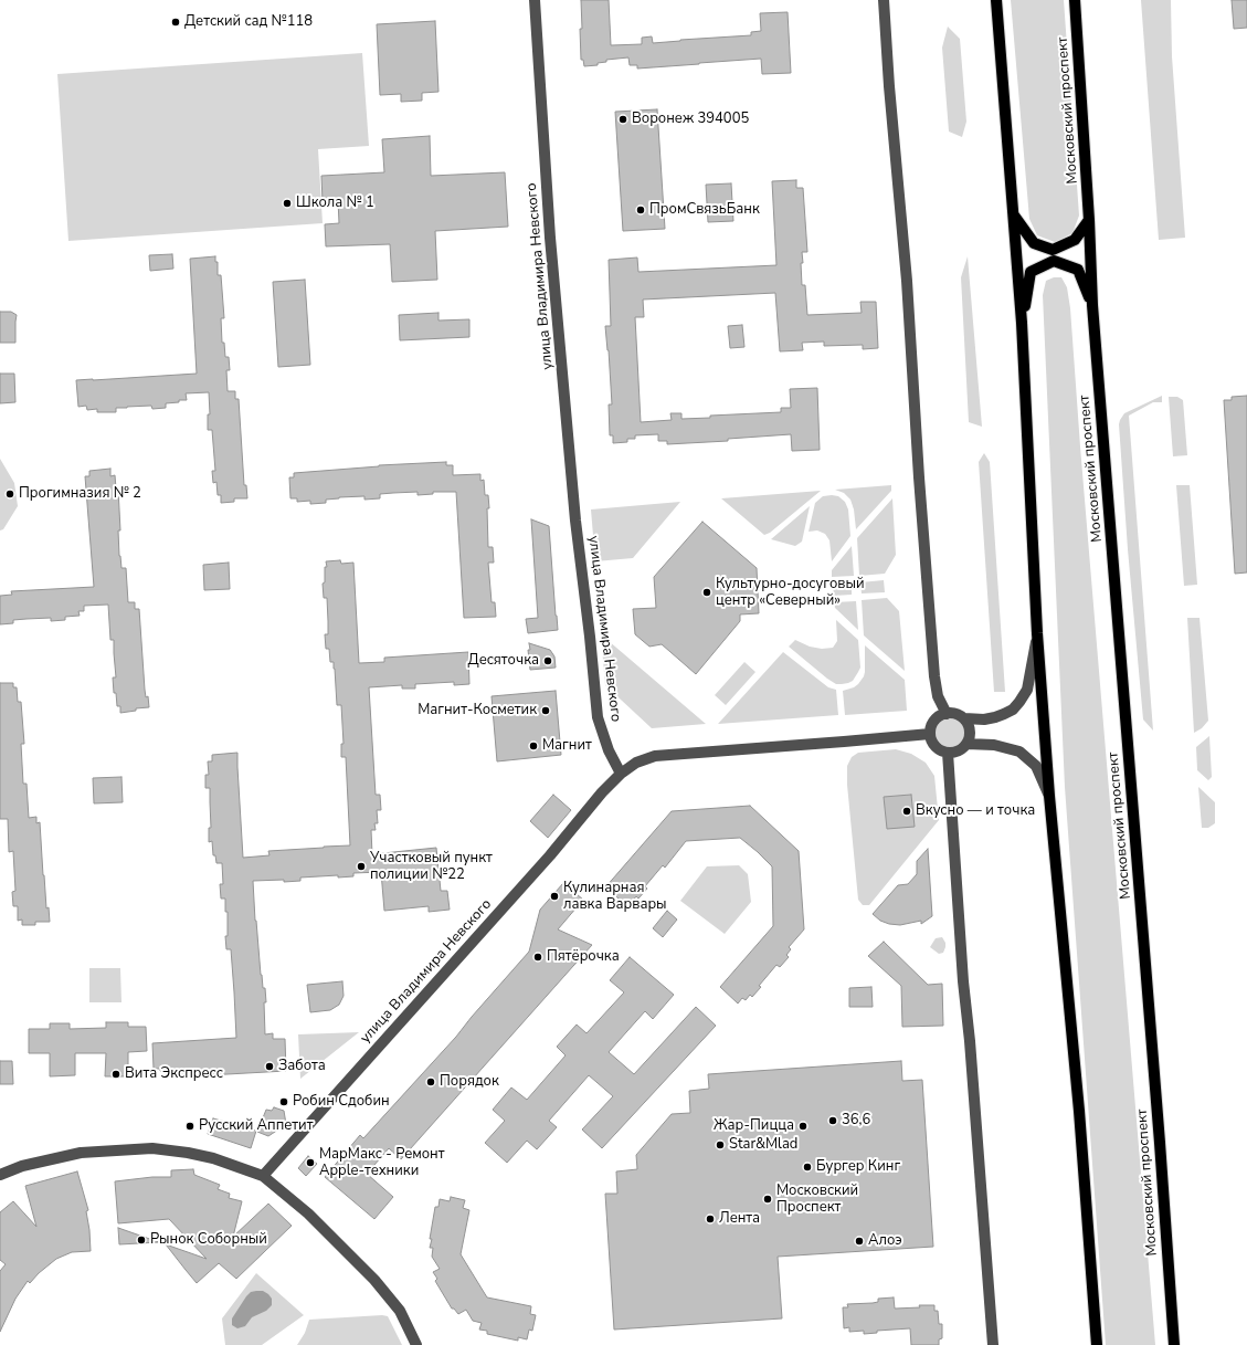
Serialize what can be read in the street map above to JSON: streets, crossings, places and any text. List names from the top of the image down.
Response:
{
  "streets": {
    "main road": ["Московский проспект"],
    "street": ["улица Владимира Невского"]
  },
  "places": [
    "Детский сад №118",
    "Воронеж 394005",
    "Школа № 1",
    "ПромСвязьБанк",
    "Прогимназия № 2",
    "Культурно-досуговый центр «Северный»",
    "Десяточка",
    "Магнит-Косметик",
    "Магнит",
    "Вкусно — и точка",
    "Участковый пункт полиции №22",
    "Кулинарная лавка Варвары",
    "Пятёрочка",
    "Забота",
    "Вита Экспресс",
    "Порядок",
    "Робин Сдобин",
    "36,6",
    "Русский Аппетит",
    "Жар-Пицца",
    "Star&Mlad",
    "МарМакс - Ремонт Apple-техники",
    "Бургер Кинг",
    "Московский Проспект",
    "Лента",
    "Рынок Соборный",
    "Алоэ"
  ]
}
